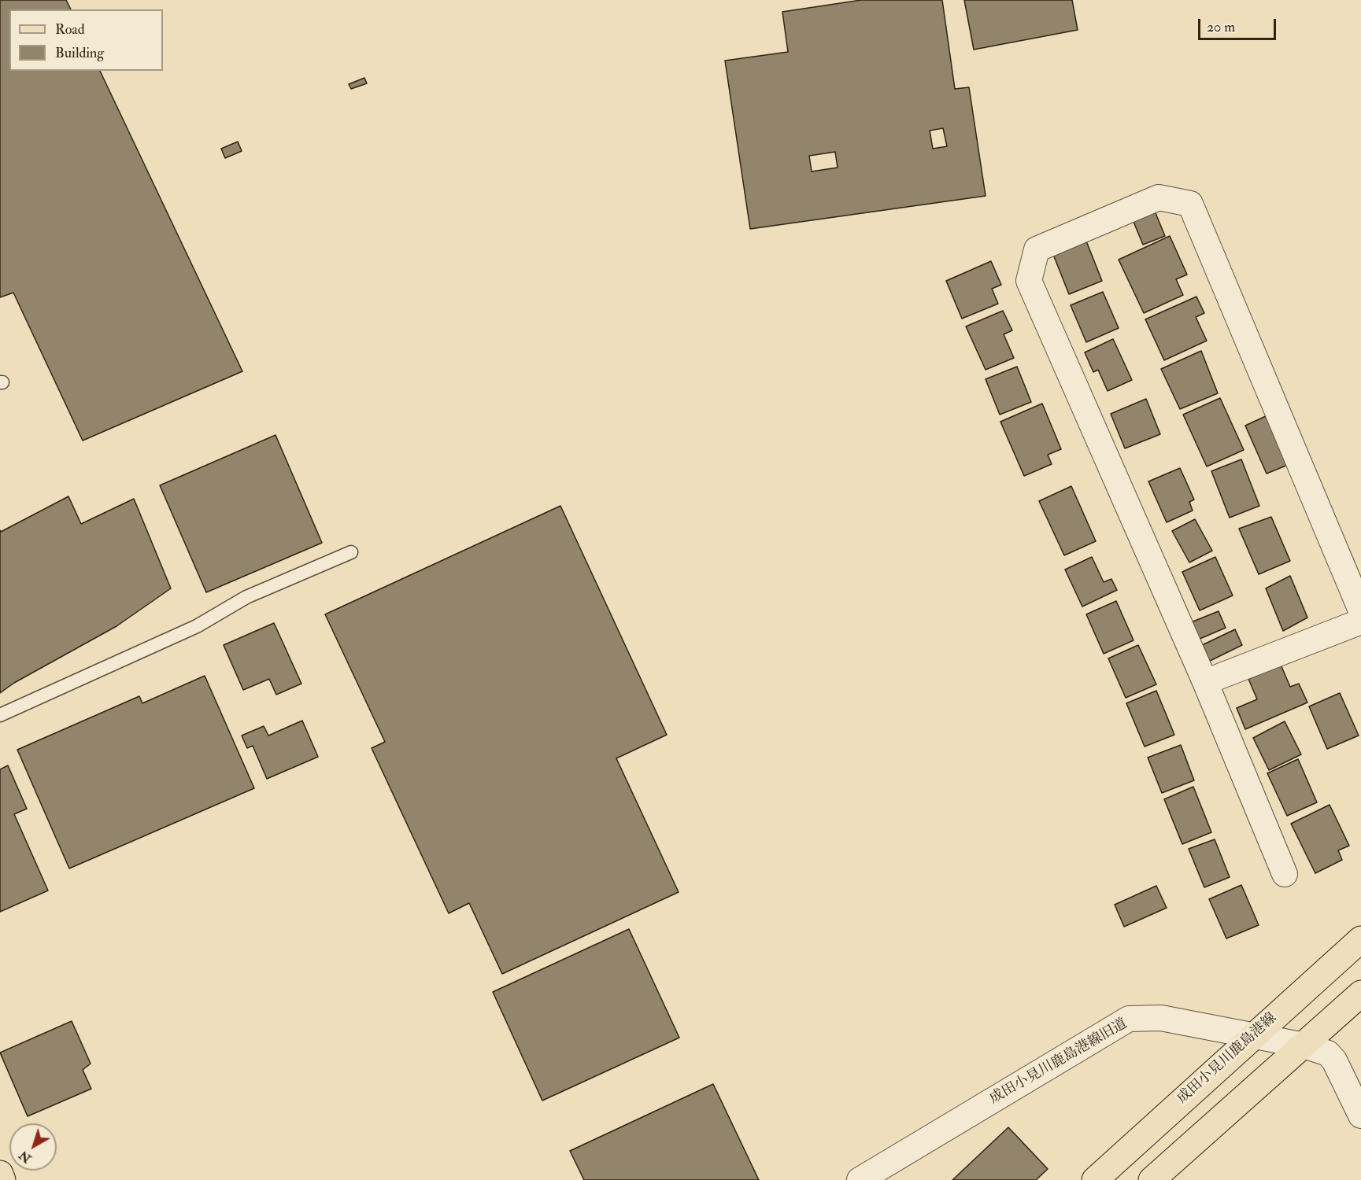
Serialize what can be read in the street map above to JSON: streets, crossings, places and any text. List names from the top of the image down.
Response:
{
  "streets": {
    "main road": ["成田小見川鹿島港線"],
    "street": ["成田小見川鹿島港線旧道"]
  },
  "crossings": [
    ["成田小見川鹿島港線", "成田小見川鹿島港線旧道"]
  ],
  "legend": ["Road", "Building"],
  "scale_bar": "20 m",
  "north": "bottom left"
}
